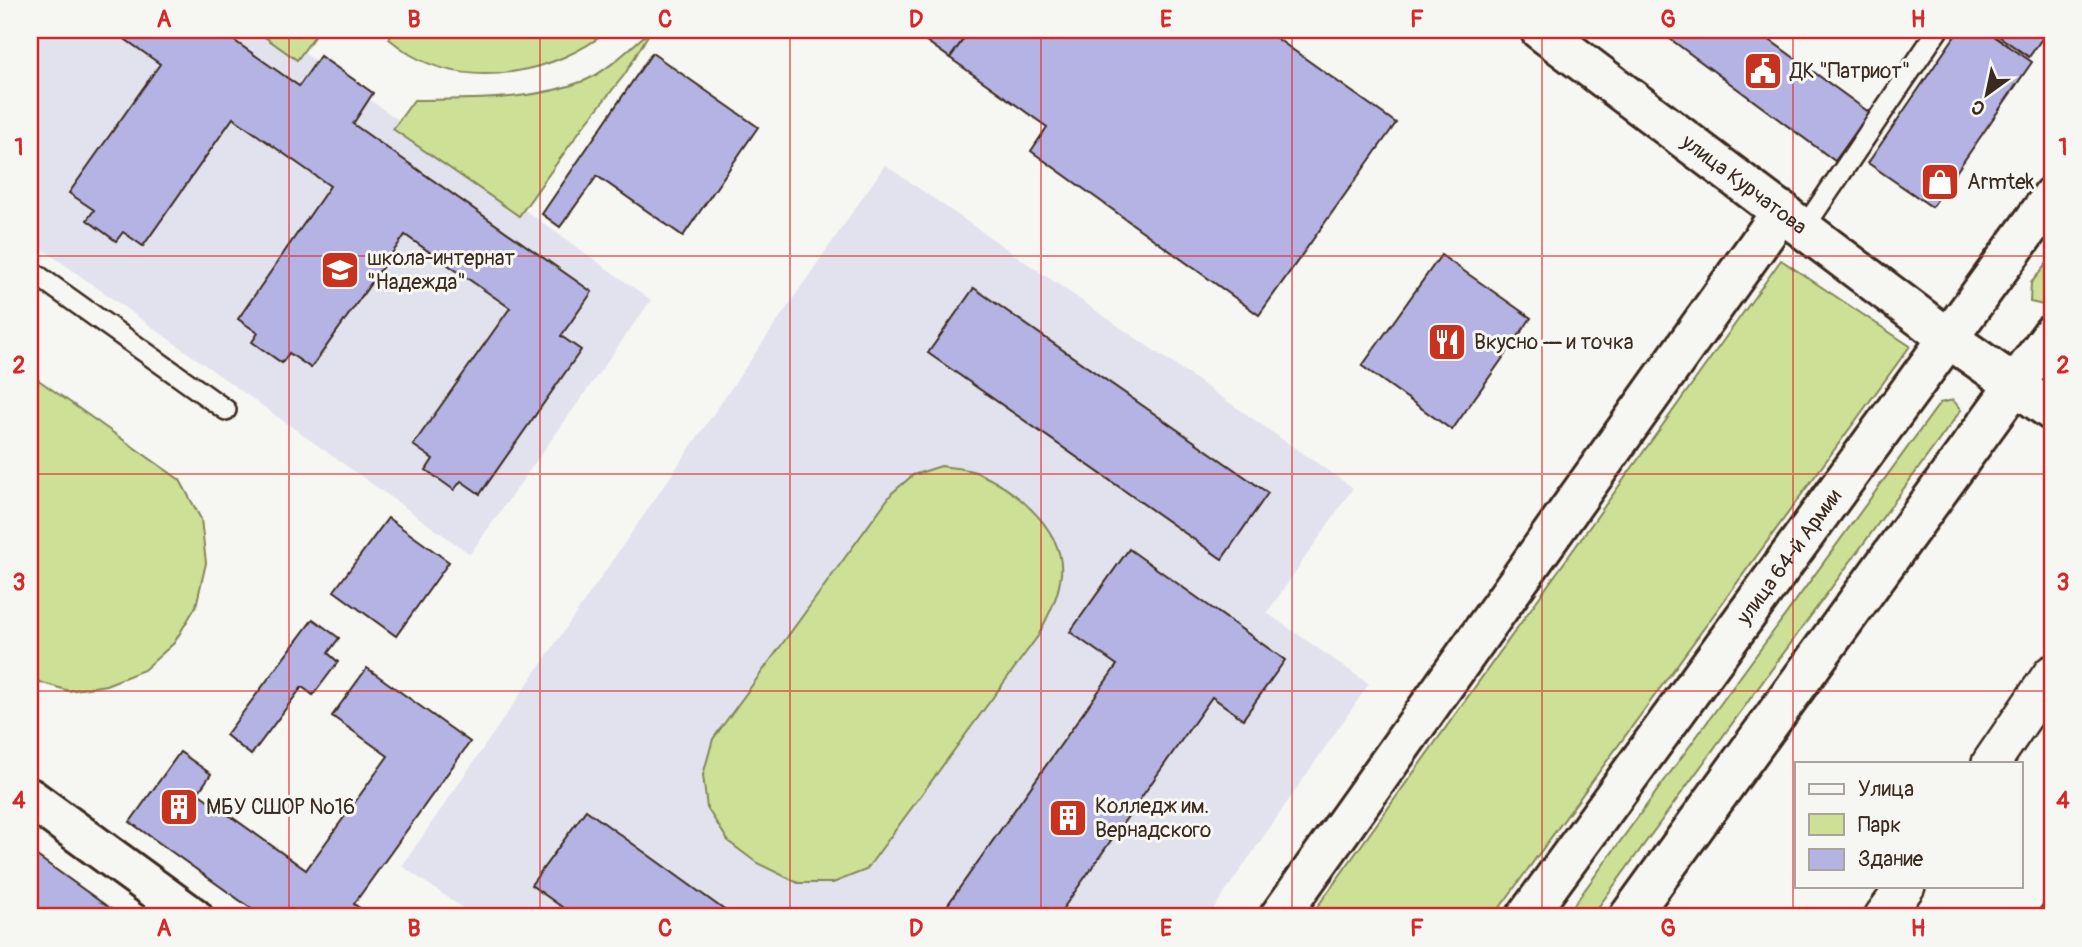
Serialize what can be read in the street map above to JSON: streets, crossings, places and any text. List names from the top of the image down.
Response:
{
  "streets": {
    "main road": ["улица Курчатова", "улица 64-й Армии"]
  },
  "crossings": [
    ["улица Курчатова", "улица 64-й Армии"]
  ],
  "places": {
    "public building": ["ДК \"Патриот\""],
    "shop": ["Armtek"],
    "school or university": ["школа-интернат \"Надежда\""],
    "restaurant": ["Вкусно — и точка"],
    "building": ["МБУ СШОР №16", "Колледж им. Вернадского"]
  },
  "legend": ["Улица", "Парк", "Здание"],
  "north": "bottom left",
  "grid": {
    "columns": [
      "A",
      "B",
      "C",
      "D",
      "E",
      "F",
      "G",
      "H"
    ],
    "rows": [
      "1",
      "2",
      "3",
      "4"
    ]
  }
}
